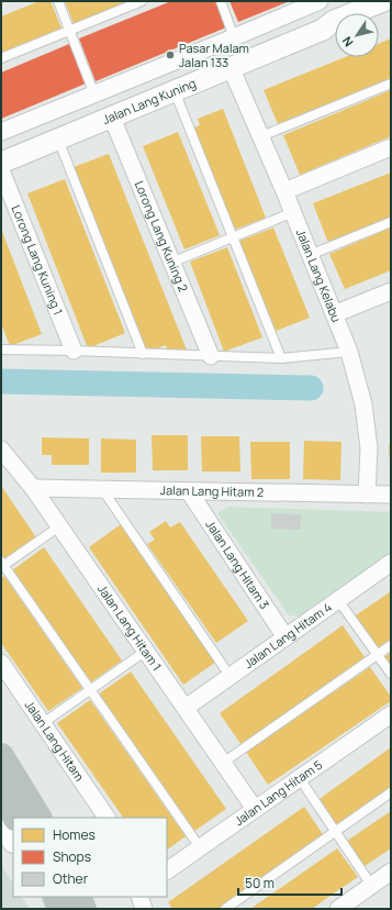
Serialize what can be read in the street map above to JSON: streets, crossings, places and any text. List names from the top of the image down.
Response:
{
  "streets": {
    "street": [
      "Jalan Lang Kuning",
      "Lorong Lang Kuning 2",
      "Lorong Lang Kuning 1",
      "Jalan Lang Kelabu",
      "Jalan Lang Hitam 2",
      "Jalan Lang Hitam 3",
      "Jalan Lang Hitam 1",
      "Jalan Lang Hitam 4",
      "Jalan Lang Hitam",
      "Jalan Lang Hitam 5"
    ]
  },
  "crossings": [
    ["Jalan Lang Kuning", "Lorong Lang Kuning 2"],
    ["Jalan Lang Kuning", "Jalan Lang Kelabu"],
    ["Jalan Lang Kelabu", "Jalan Lang Hitam 2"],
    ["Jalan Lang Hitam 2", "Jalan Lang Hitam 3"],
    ["Jalan Lang Hitam 2", "Jalan Lang Hitam 1"],
    ["Jalan Lang Hitam 3", "Jalan Lang Hitam 4"],
    ["Jalan Lang Hitam 1", "Jalan Lang Hitam 4"],
    ["Jalan Lang Hitam 1", "Jalan Lang Hitam 5"]
  ],
  "places": ["Pasar Malam Jalan 133"],
  "legend": ["Homes", "Shops", "Other"],
  "scale_bar": "50 m",
  "north": "bottom left"
}
